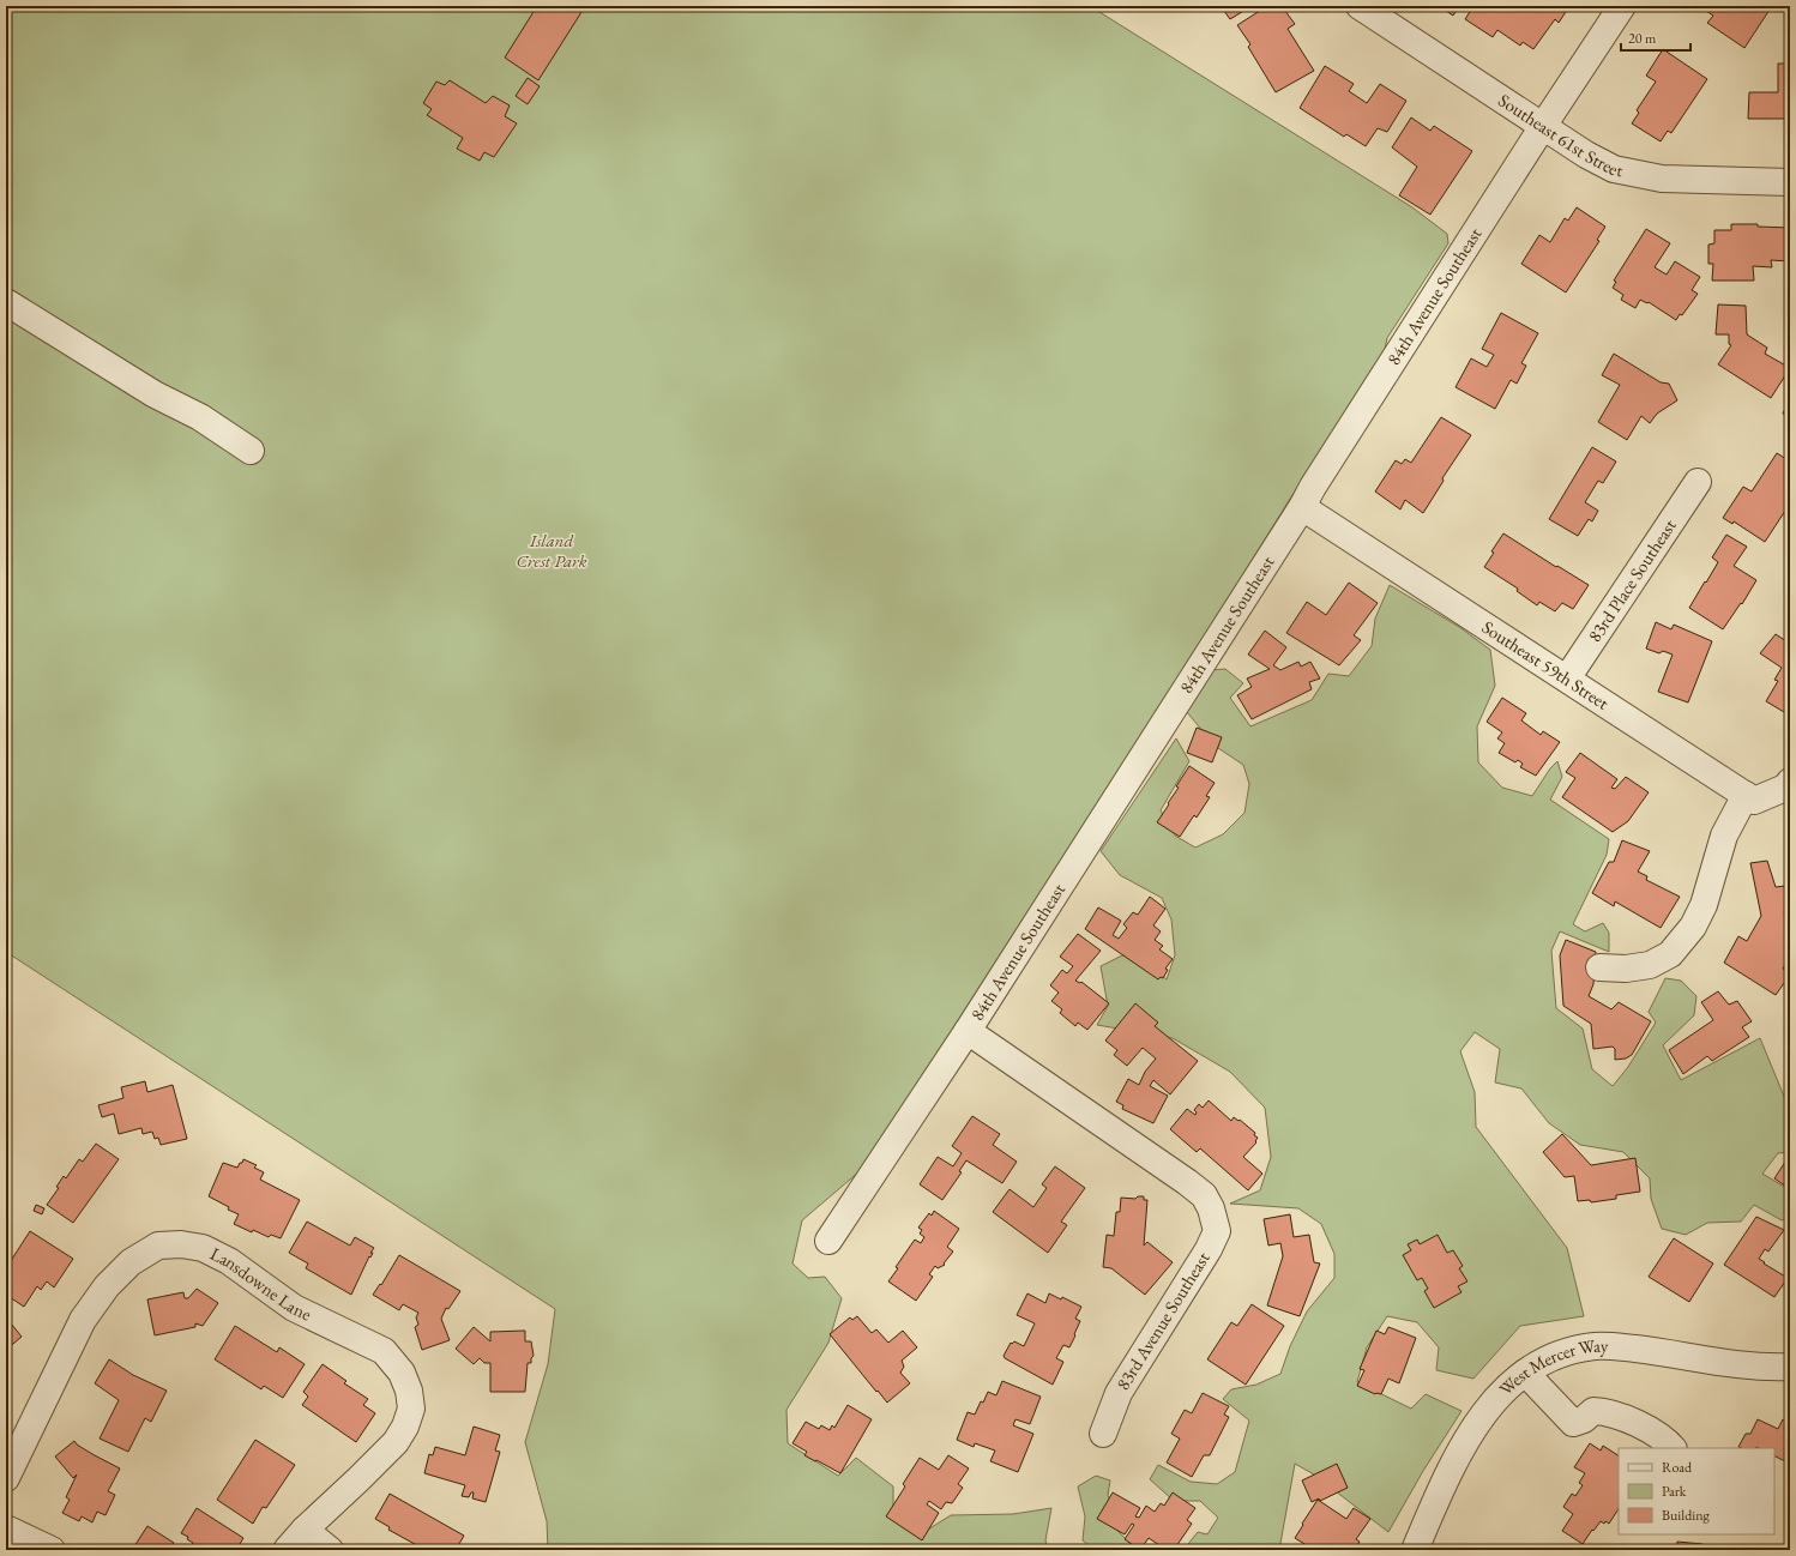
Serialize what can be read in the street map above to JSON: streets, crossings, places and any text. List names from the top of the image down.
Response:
{
  "streets": {
    "street": [
      "Southeast 61st Street",
      "84th Avenue Southeast",
      "83rd Place Southeast",
      "Southeast 59th Street",
      "Lansdowne Lane",
      "83rd Avenue Southeast",
      "West Mercer Way"
    ]
  },
  "crossings": [
    ["Southeast 61st Street", "84th Avenue Southeast"],
    ["84th Avenue Southeast", "Southeast 59th Street"],
    ["84th Avenue Southeast", "83rd Avenue Southeast"],
    ["83rd Place Southeast", "Southeast 59th Street"]
  ],
  "parks": ["Island Crest Park"],
  "legend": ["Road", "Park", "Building"],
  "scale_bar": "20 m"
}
